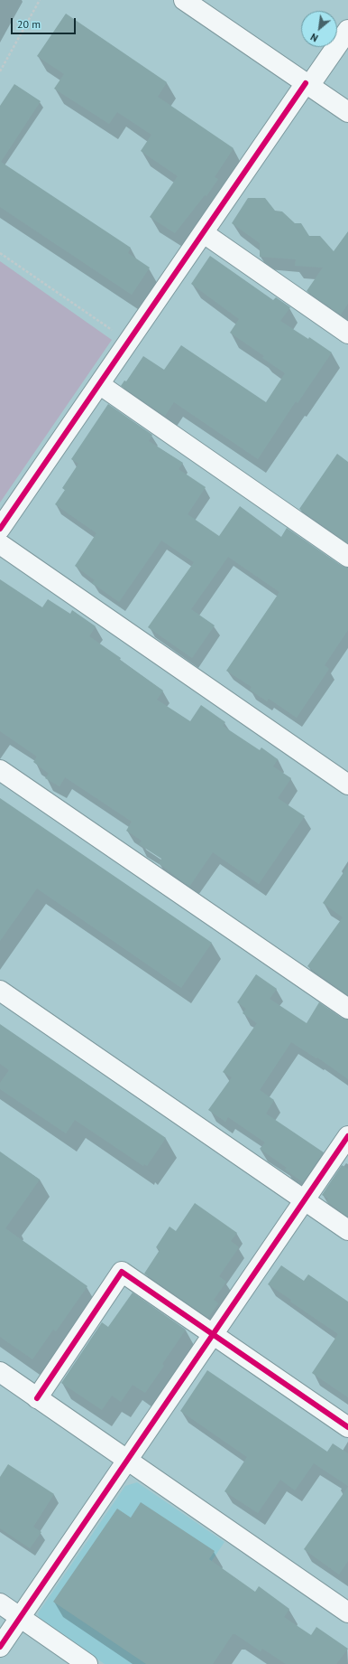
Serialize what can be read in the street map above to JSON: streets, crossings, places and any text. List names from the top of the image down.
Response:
{
  "scale_bar": "20 m",
  "north": "bottom left"
}
